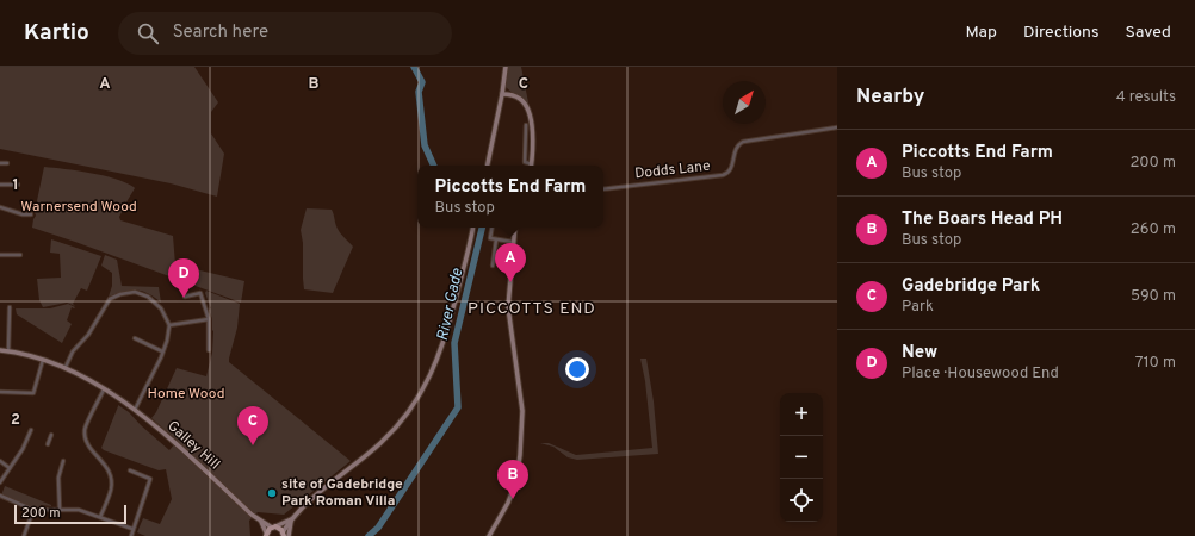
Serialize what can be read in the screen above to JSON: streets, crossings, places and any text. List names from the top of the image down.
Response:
{
  "streets": {
    "street": ["Dodds Lane", "Galley Hill"]
  },
  "districts": ["PICCOTTS END"],
  "water": ["River Gade"],
  "parks": ["Warnersend Wood", "Home Wood"],
  "places": ["site of Gadebridge Park Roman Villa"],
  "scale_bar": "200 m",
  "north": "top right",
  "page": {
    "header": "Kartio",
    "search": "Search here",
    "nav": ["Map", "Directions", "Saved"],
    "heading": ["Nearby", "4 results"],
    "list": [
      {
        "mark": "A",
        "name": "Piccotts End Farm",
        "note": "Bus stop",
        "value": "200 m"
      },
      {
        "mark": "B",
        "name": "The Boars Head PH",
        "note": "Bus stop",
        "value": "260 m"
      },
      {
        "mark": "C",
        "name": "Gadebridge Park",
        "note": "Park",
        "value": "590 m"
      },
      {
        "mark": "D",
        "name": "New",
        "note": "Place · Housewood End",
        "value": "710 m"
      }
    ],
    "popup": ["Piccotts End Farm", "Bus stop"],
    "pins": [
      "A",
      "D",
      "C",
      "B"
    ],
    "map_buttons": ["+", "−"],
    "scale": "200 m"
  },
  "grid": {
    "columns": ["A", "B", "C"],
    "rows": ["1", "2"]
  }
}
